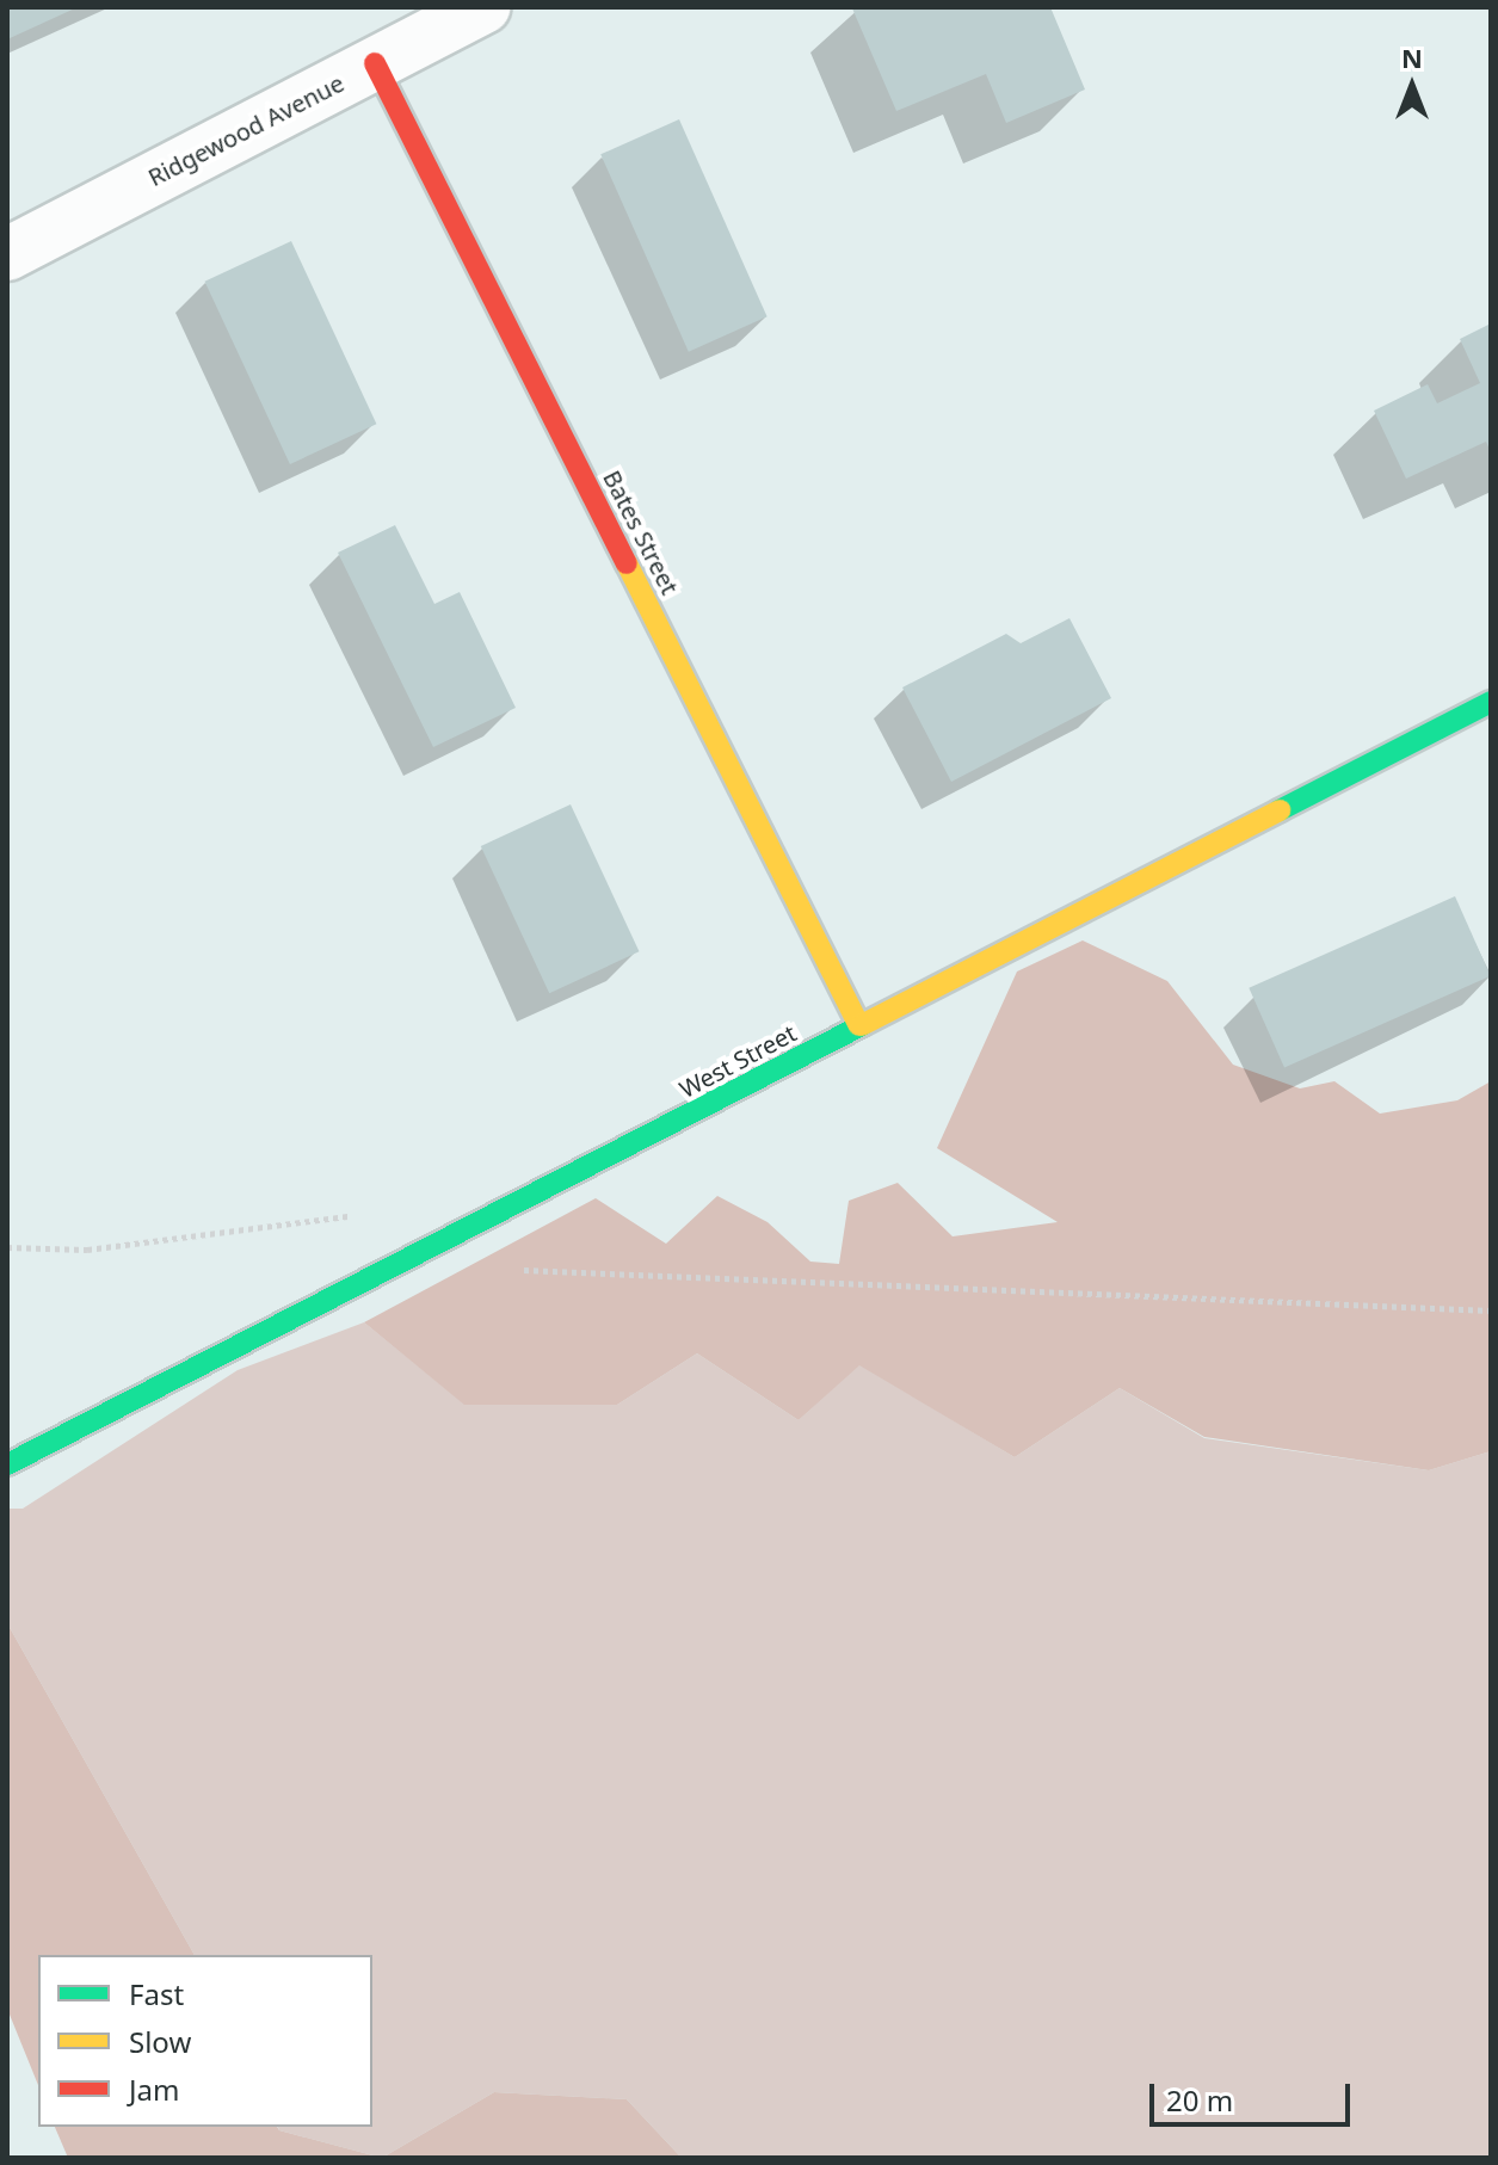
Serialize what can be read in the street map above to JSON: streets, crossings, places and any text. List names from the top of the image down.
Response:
{
  "streets": {
    "street": ["Ridgewood Avenue", "Bates Street", "West Street"]
  },
  "crossings": [
    ["Ridgewood Avenue", "Bates Street"],
    ["Bates Street", "West Street"]
  ],
  "legend": ["Fast", "Slow", "Jam"],
  "scale_bar": "20 m",
  "north": "top"
}
